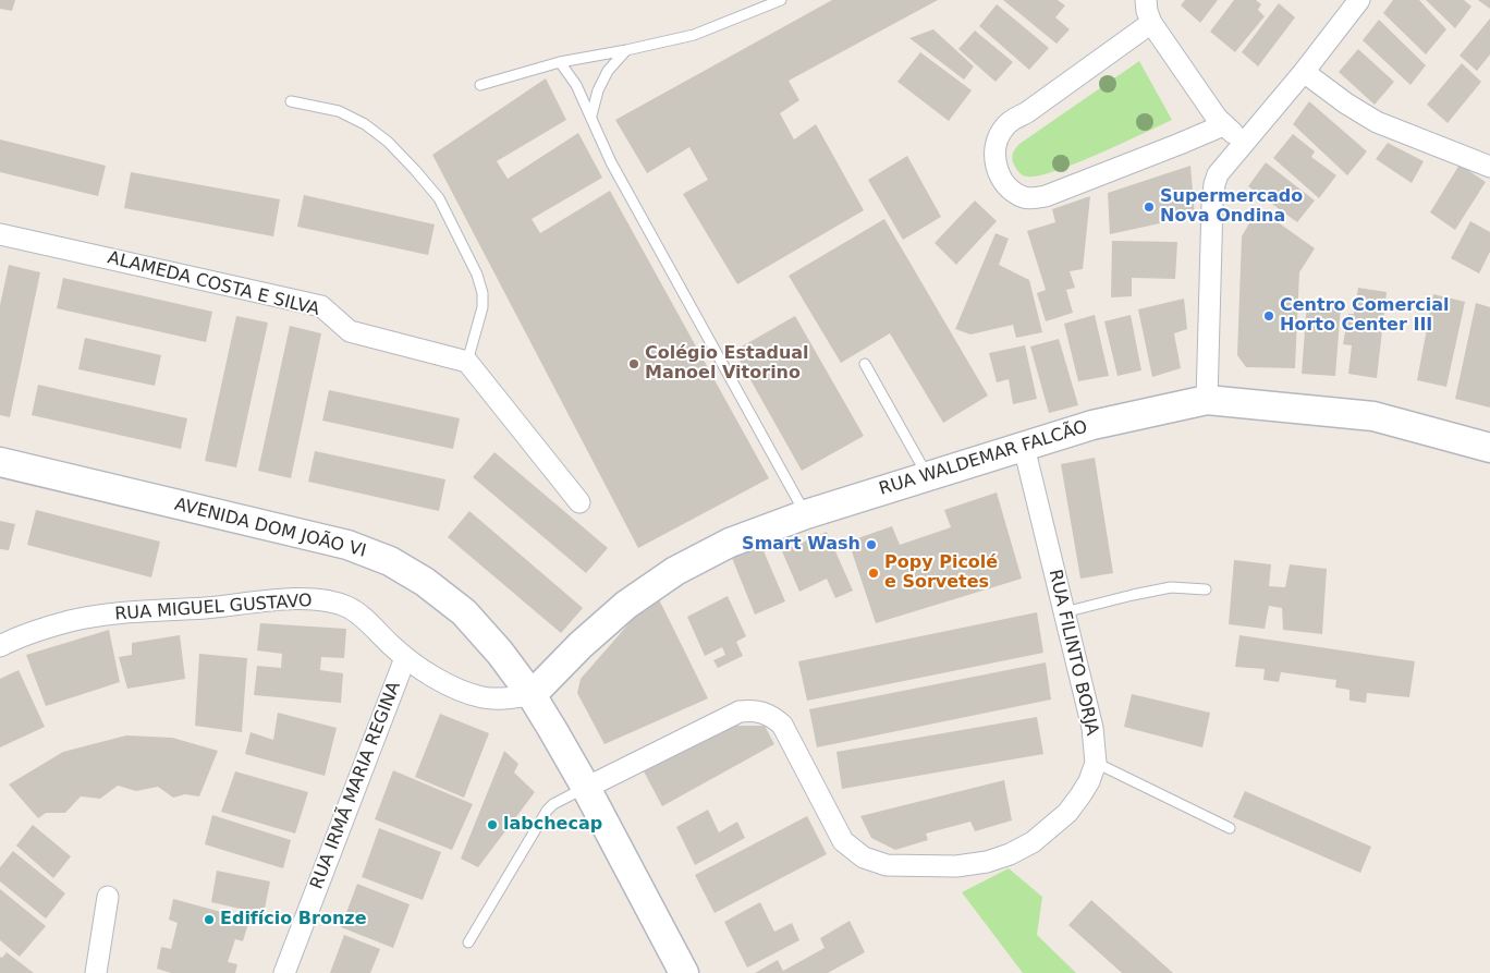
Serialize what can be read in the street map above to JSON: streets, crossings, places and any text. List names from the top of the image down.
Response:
{
  "streets": {
    "street": [
      "ALAMEDA COSTA E SILVA",
      "RUA WALDEMAR FALCÃO",
      "AVENIDA DOM JOÃO VI",
      "RUA MIGUEL GUSTAVO",
      "RUA FILINTO BORJA",
      "RUA IRMÃ MARIA REGINA"
    ]
  },
  "crossings": [
    ["RUA WALDEMAR FALCÃO", "AVENIDA DOM JOÃO VI"],
    ["RUA WALDEMAR FALCÃO", "RUA MIGUEL GUSTAVO"],
    ["RUA WALDEMAR FALCÃO", "RUA FILINTO BORJA"],
    ["AVENIDA DOM JOÃO VI", "RUA MIGUEL GUSTAVO"],
    ["AVENIDA DOM JOÃO VI", "RUA FILINTO BORJA"],
    ["RUA MIGUEL GUSTAVO", "RUA IRMÃ MARIA REGINA"]
  ],
  "places": [
    "Supermercado Nova Ondina",
    "Centro Comercial Horto Center III",
    "Colégio Estadual Manoel Vitorino",
    "Smart Wash",
    "Popy Picolé e Sorvetes",
    "labchecap",
    "Edifício Bronze"
  ]
}
